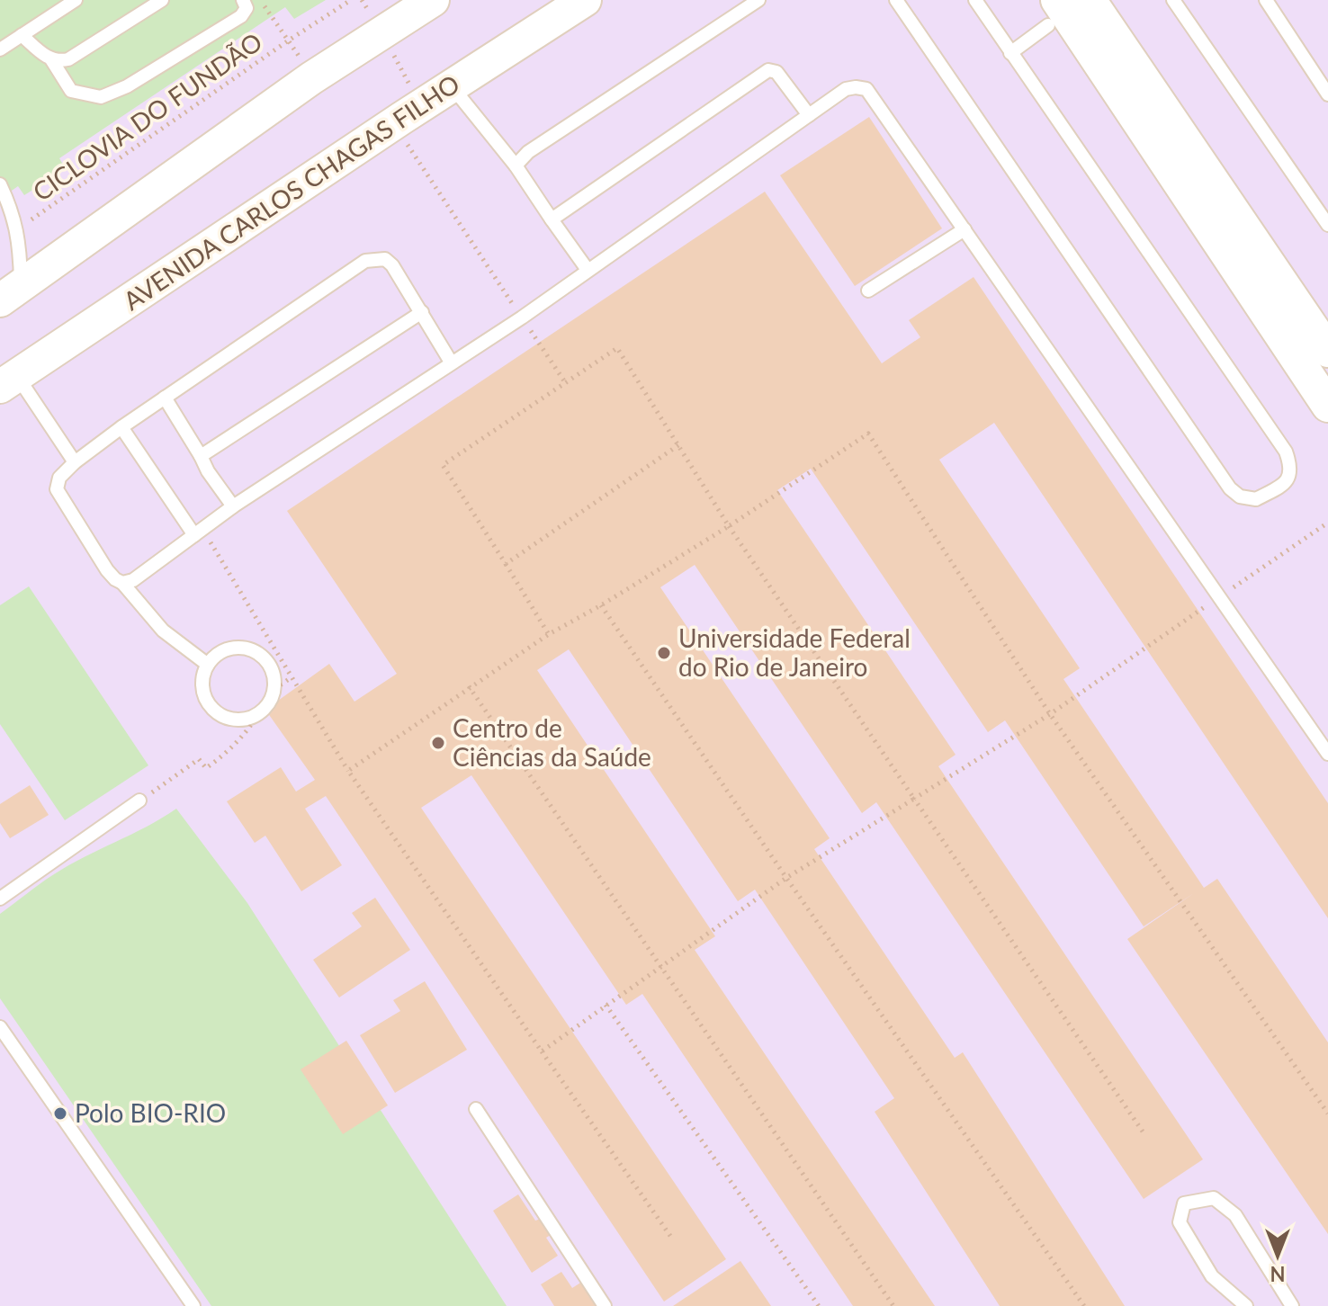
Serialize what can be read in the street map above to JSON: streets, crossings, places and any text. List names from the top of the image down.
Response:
{
  "streets": {
    "street": ["AVENIDA CARLOS CHAGAS FILHO"],
    "path": ["CICLOVIA DO FUNDÃO"]
  },
  "places": ["Universidade Federal do Rio de Janeiro", "Centro de Ciências da Saúde", "Polo BIO-RIO"],
  "north": "bottom"
}
